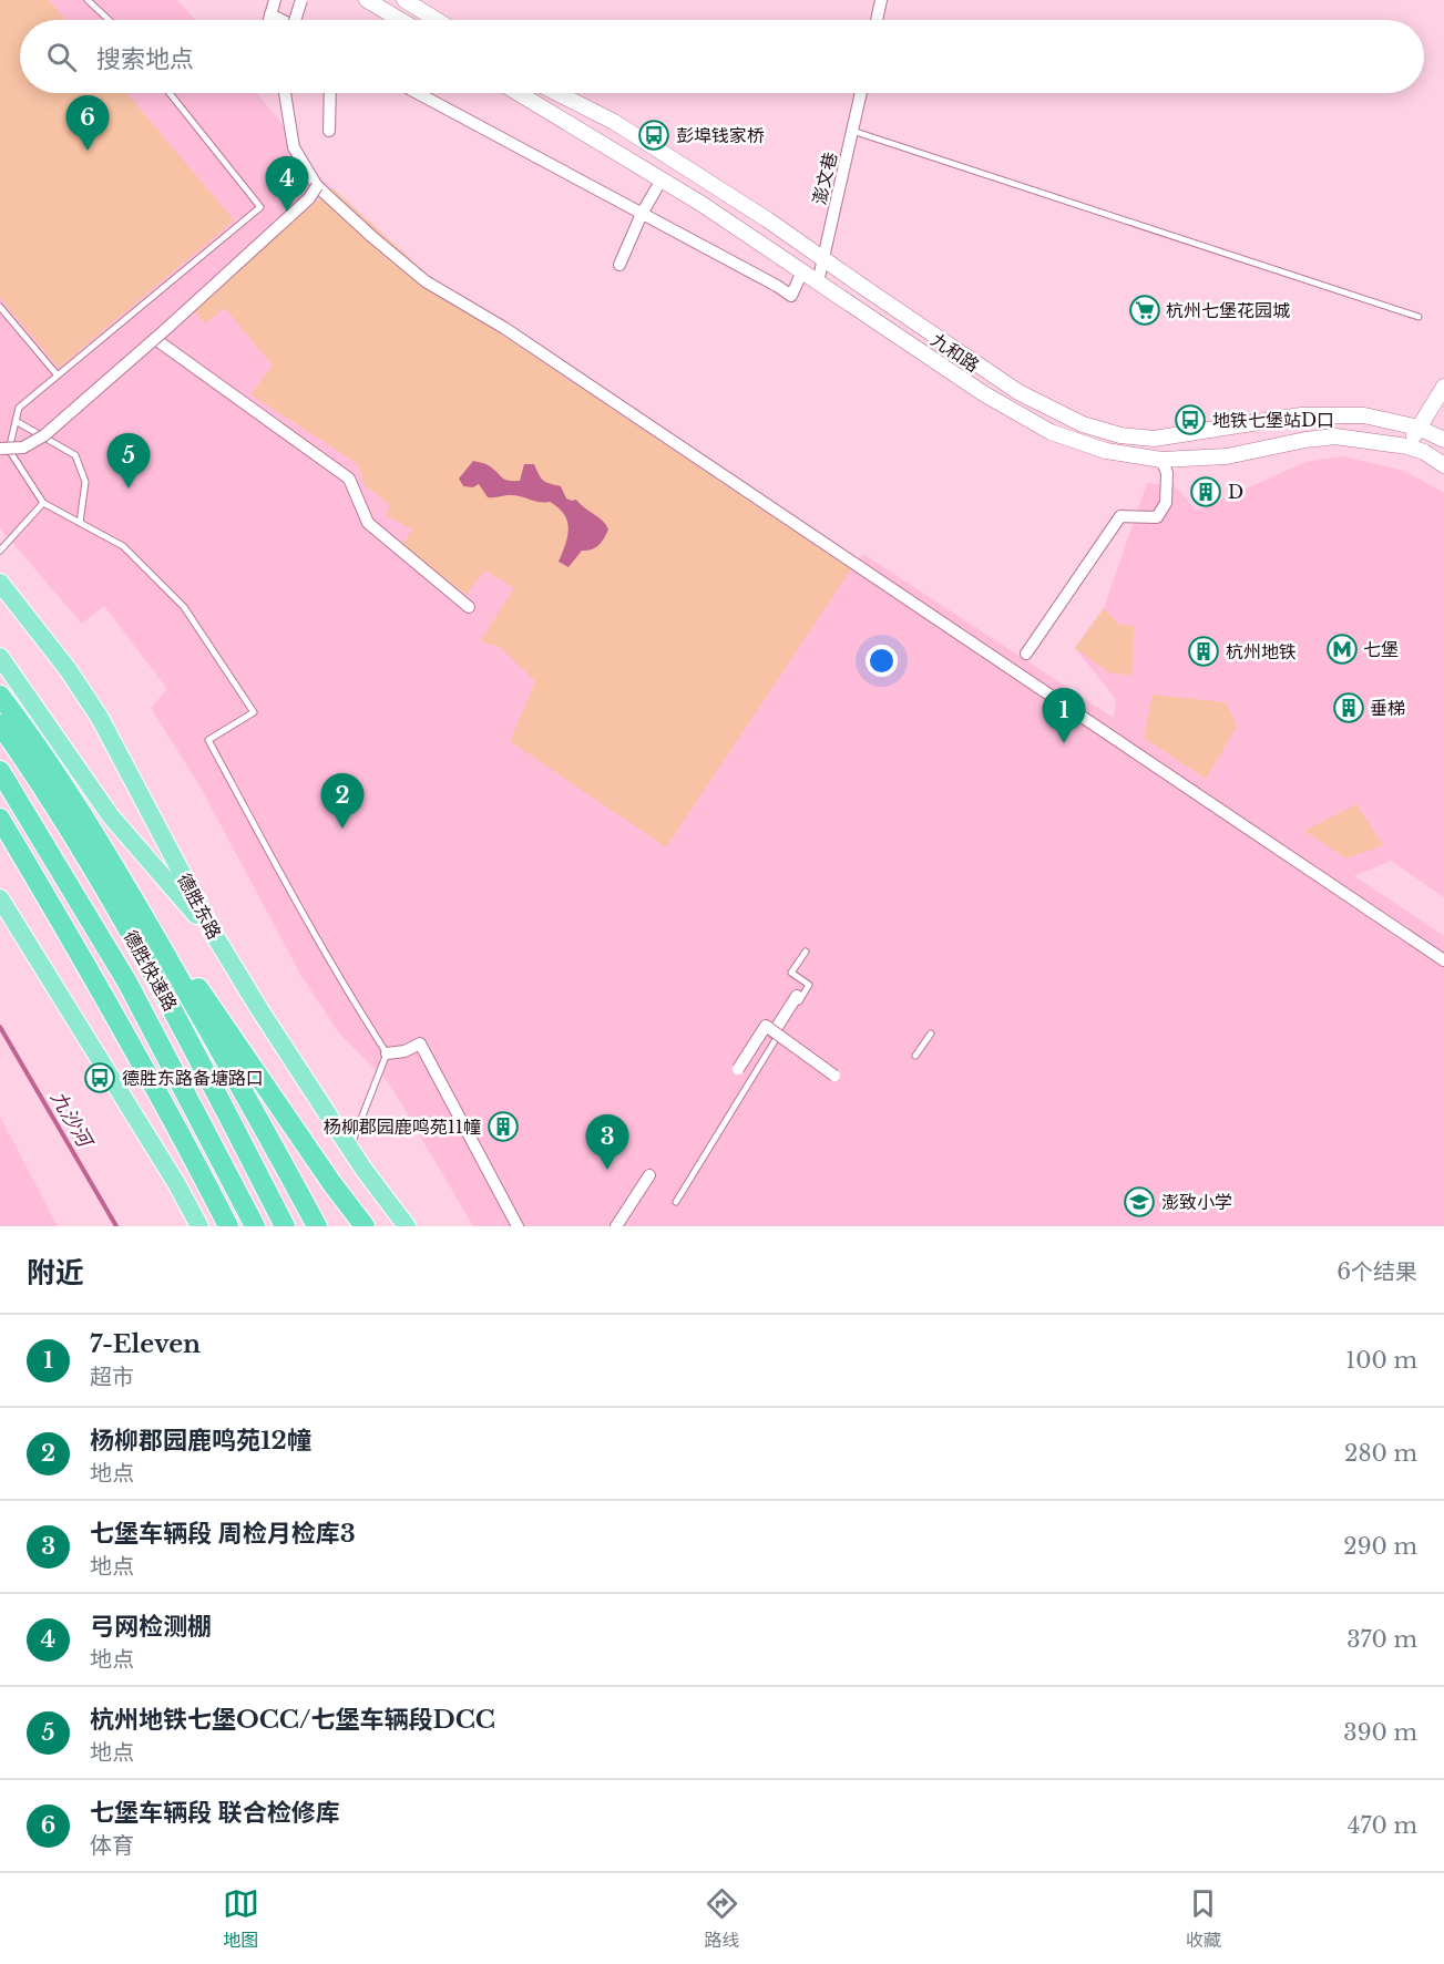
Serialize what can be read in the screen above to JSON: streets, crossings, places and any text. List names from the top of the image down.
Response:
{
  "streets": {
    "highway": ["德胜快速路"],
    "main road": ["德胜东路"],
    "street": ["澎文巷", "九和路"]
  },
  "crossings": [
    ["澎文巷", "九和路"]
  ],
  "water": ["九沙河"],
  "places": {
    "bus stop": ["彭埠钱家桥", "地铁七堡站D口", "德胜东路备塘路口"],
    "supermarket": ["杭州七堡花园城"],
    "building": [
      "D",
      "杭州地铁",
      "垂梯",
      "杨柳郡园鹿鸣苑11幢"
    ],
    "metro station": ["七堡"],
    "school or university": ["澎致小学"]
  },
  "page": {
    "search": "搜索地点",
    "pins": [
      "6",
      "4",
      "5",
      "1",
      "2",
      "3"
    ],
    "heading": ["附近", "6个结果"],
    "list": [
      {
        "mark": "1",
        "name": "7-Eleven",
        "note": "超市",
        "value": "100 m"
      },
      {
        "mark": "2",
        "name": "杨柳郡园鹿鸣苑12幢",
        "note": "地点",
        "value": "280 m"
      },
      {
        "mark": "3",
        "name": "七堡车辆段 周检月检库3",
        "note": "地点",
        "value": "290 m"
      },
      {
        "mark": "4",
        "name": "弓网检测棚",
        "note": "地点",
        "value": "370 m"
      },
      {
        "mark": "5",
        "name": "杭州地铁七堡OCC/七堡车辆段DCC",
        "note": "地点",
        "value": "390 m"
      },
      {
        "mark": "6",
        "name": "七堡车辆段 联合检修库",
        "note": "体育",
        "value": "470 m"
      }
    ],
    "nav": ["地图", "路线", "收藏"]
  }
}
